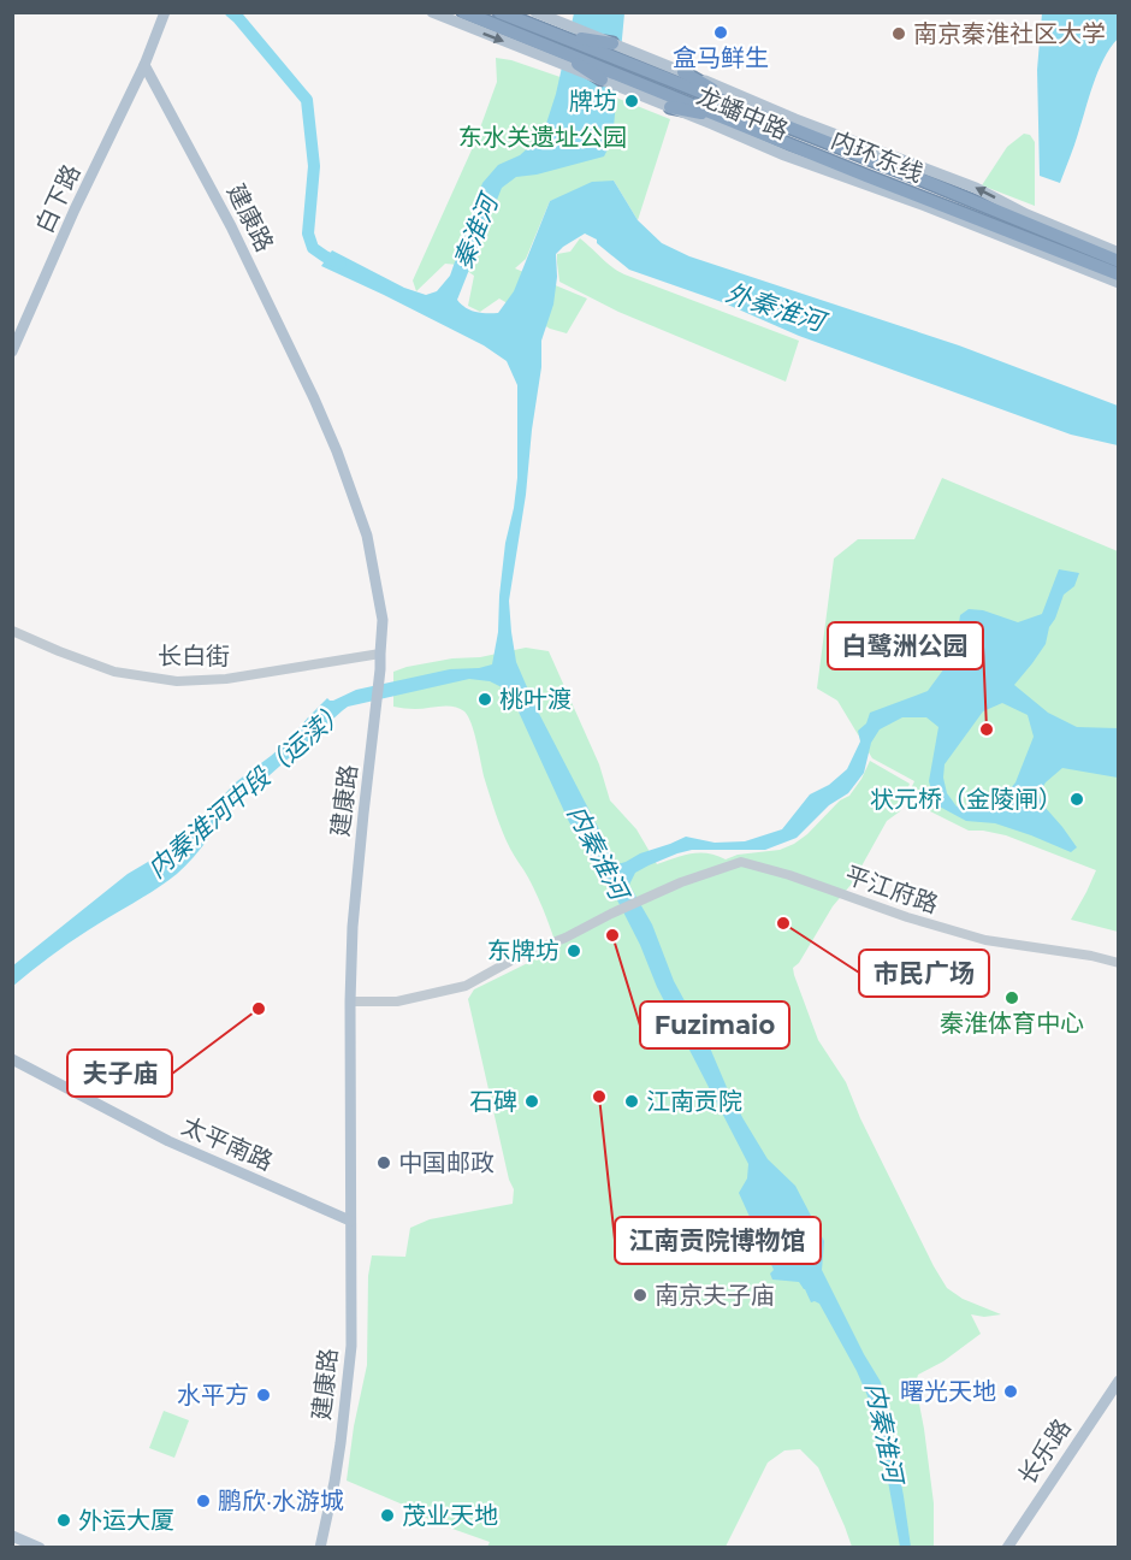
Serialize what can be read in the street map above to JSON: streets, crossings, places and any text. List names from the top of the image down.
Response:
{
  "streets": {
    "highway": ["内环东线"],
    "main road": [
      "龙蟠中路",
      "白下路",
      "建康路",
      "太平南路",
      "长乐路"
    ],
    "street": ["长白街", "平江府路"]
  },
  "crossings": [
    ["龙蟠中路", "内环东线"],
    ["白下路", "建康路"],
    ["建康路", "长白街"],
    ["建康路", "平江府路"],
    ["建康路", "太平南路"]
  ],
  "water": [
    "秦淮河",
    "外秦淮河",
    "内秦淮河中段（运渎）",
    "内秦淮河"
  ],
  "parks": ["东水关遗址公园"],
  "places": [
    "盒马鲜生",
    "南京秦淮社区大学",
    "牌坊",
    "桃叶渡",
    "白鹭洲公园",
    "状元桥（金陵闸）",
    "市民广场",
    "Fuzimaio",
    "东牌坊",
    "秦淮体育中心",
    "夫子庙",
    "江南贡院博物馆",
    "石碑",
    "江南贡院",
    "中国邮政",
    "南京夫子庙",
    "曙光天地",
    "水平方",
    "鹏欣·水游城",
    "茂业天地",
    "外运大厦"
  ]
}
